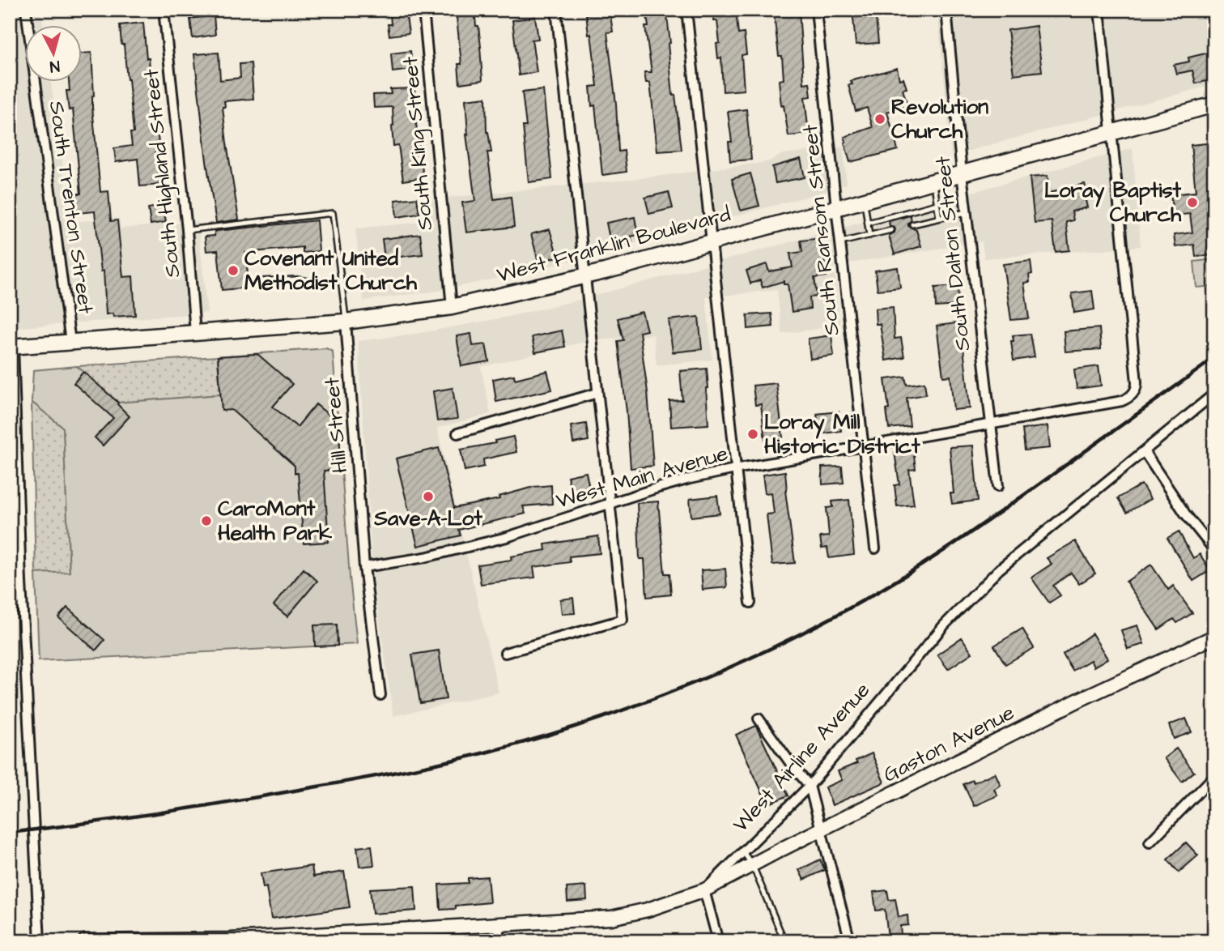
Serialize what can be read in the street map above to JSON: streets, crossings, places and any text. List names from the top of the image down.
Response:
{
  "streets": {
    "main road": ["West Franklin Boulevard", "Gaston Avenue", "West Airline Avenue"],
    "street": [
      "South King Street",
      "South Highland Street",
      "South Trenton Street",
      "South Ransom Street",
      "South Dalton Street",
      "Hill Street",
      "West Main Avenue"
    ]
  },
  "crossings": [
    ["South King Street", "West Franklin Boulevard"],
    ["South Highland Street", "West Franklin Boulevard"],
    ["South Trenton Street", "West Franklin Boulevard"],
    ["South Ransom Street", "West Franklin Boulevard"],
    ["South Ransom Street", "West Main Avenue"],
    ["West Franklin Boulevard", "South Dalton Street"],
    ["West Franklin Boulevard", "Hill Street"],
    ["West Franklin Boulevard", "West Main Avenue"],
    ["South Dalton Street", "West Main Avenue"],
    ["Hill Street", "West Main Avenue"],
    ["Gaston Avenue", "West Airline Avenue"]
  ],
  "places": [
    "Revolution Church",
    "Loray Baptist Church",
    "Covenant United Methodist Church",
    "Loray Mill Historic District",
    "Save-A-Lot",
    "CaroMont Health Park"
  ],
  "north": "bottom"
}
